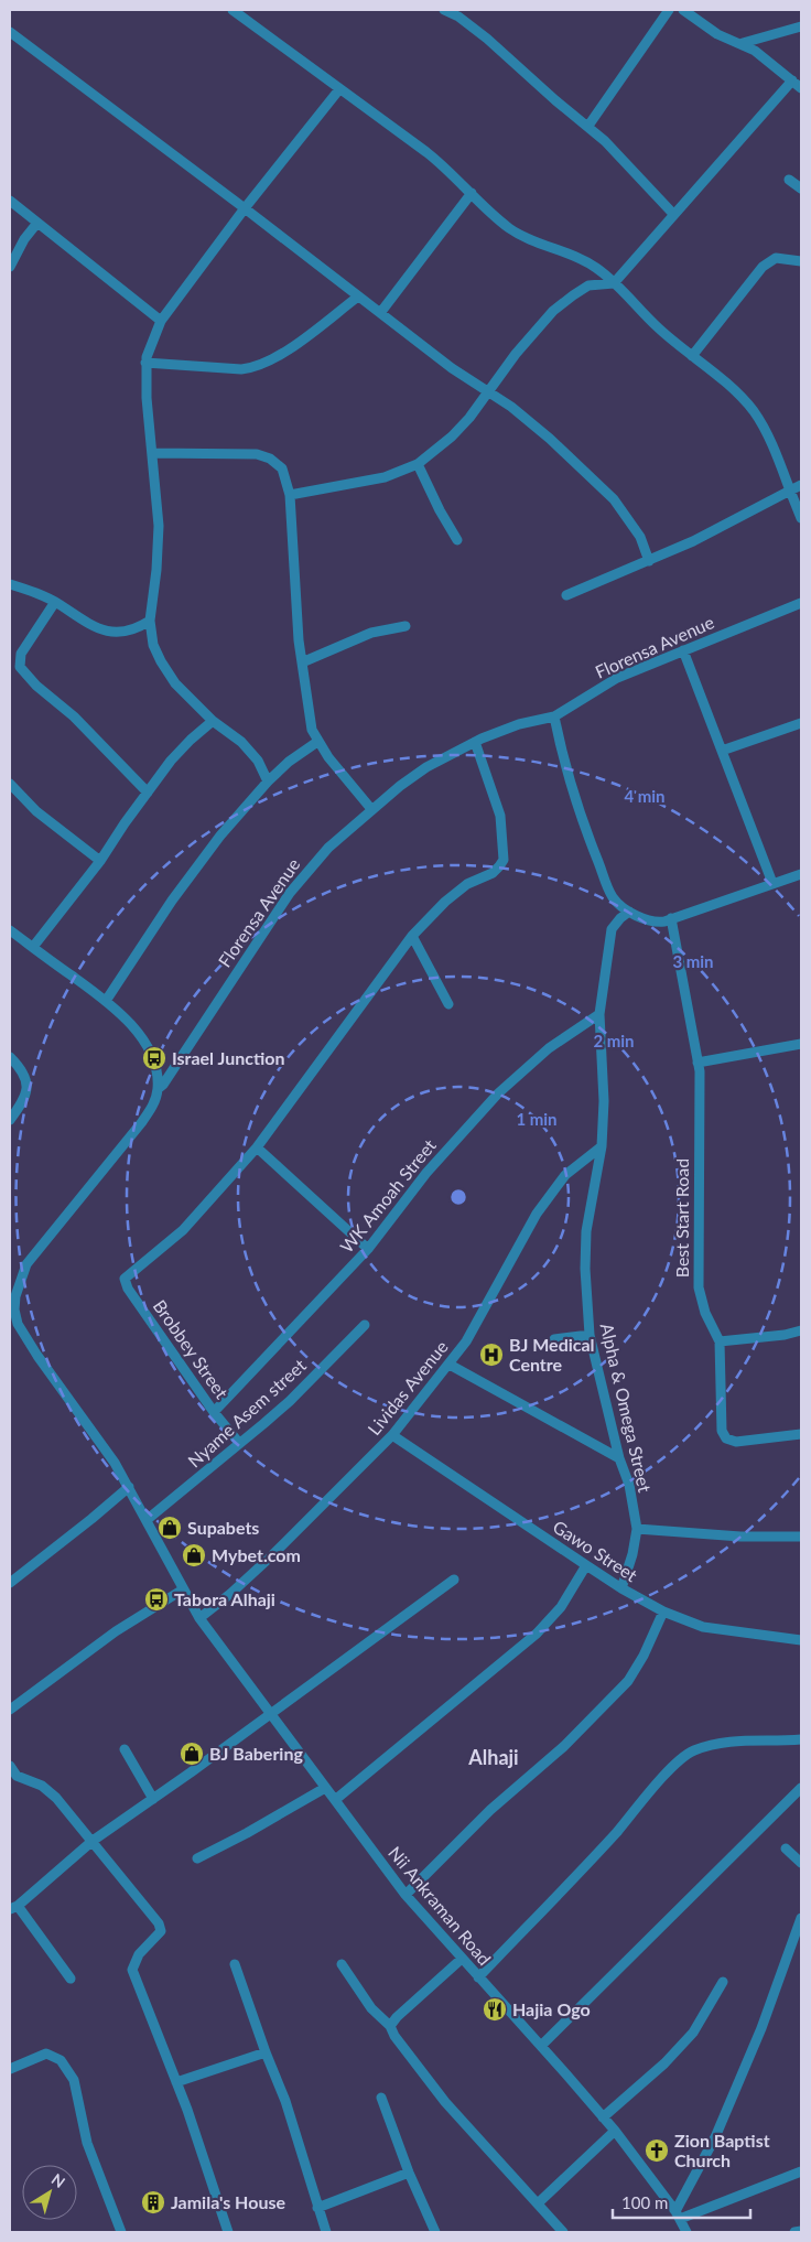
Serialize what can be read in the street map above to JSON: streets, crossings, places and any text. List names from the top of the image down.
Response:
{
  "streets": {
    "street": [
      "Florensa Avenue",
      "WK Amoah Street",
      "Best Start Road",
      "Brobbey Street",
      "Lividas Avenue",
      "Alpha & Omega Street",
      "Nyame Asem street",
      "Gawo Street",
      "Nii Ankraman Road"
    ]
  },
  "crossings": [
    ["Florensa Avenue", "Nii Ankraman Road"],
    ["WK Amoah Street", "Brobbey Street"],
    ["WK Amoah Street", "Alpha & Omega Street"],
    ["Brobbey Street", "Nyame Asem street"],
    ["Lividas Avenue", "Alpha & Omega Street"],
    ["Lividas Avenue", "Gawo Street"],
    ["Lividas Avenue", "Nii Ankraman Road"],
    ["Alpha & Omega Street", "Gawo Street"],
    ["Nyame Asem street", "Nii Ankraman Road"]
  ],
  "districts": ["Alhaji"],
  "places": {
    "bus stop": ["Israel Junction", "Tabora Alhaji"],
    "hospital": ["BJ Medical Centre"],
    "shop": ["Supabets", "Mybet.com", "BJ Babering"],
    "restaurant": ["Hajia Ogo"],
    "church": ["Zion Baptist Church"],
    "building": ["Jamila's House"]
  },
  "scale_bar": "100 m",
  "north": "top right",
  "rings": [
    "4 min",
    "3 min",
    "2 min",
    "1 min"
  ]
}
